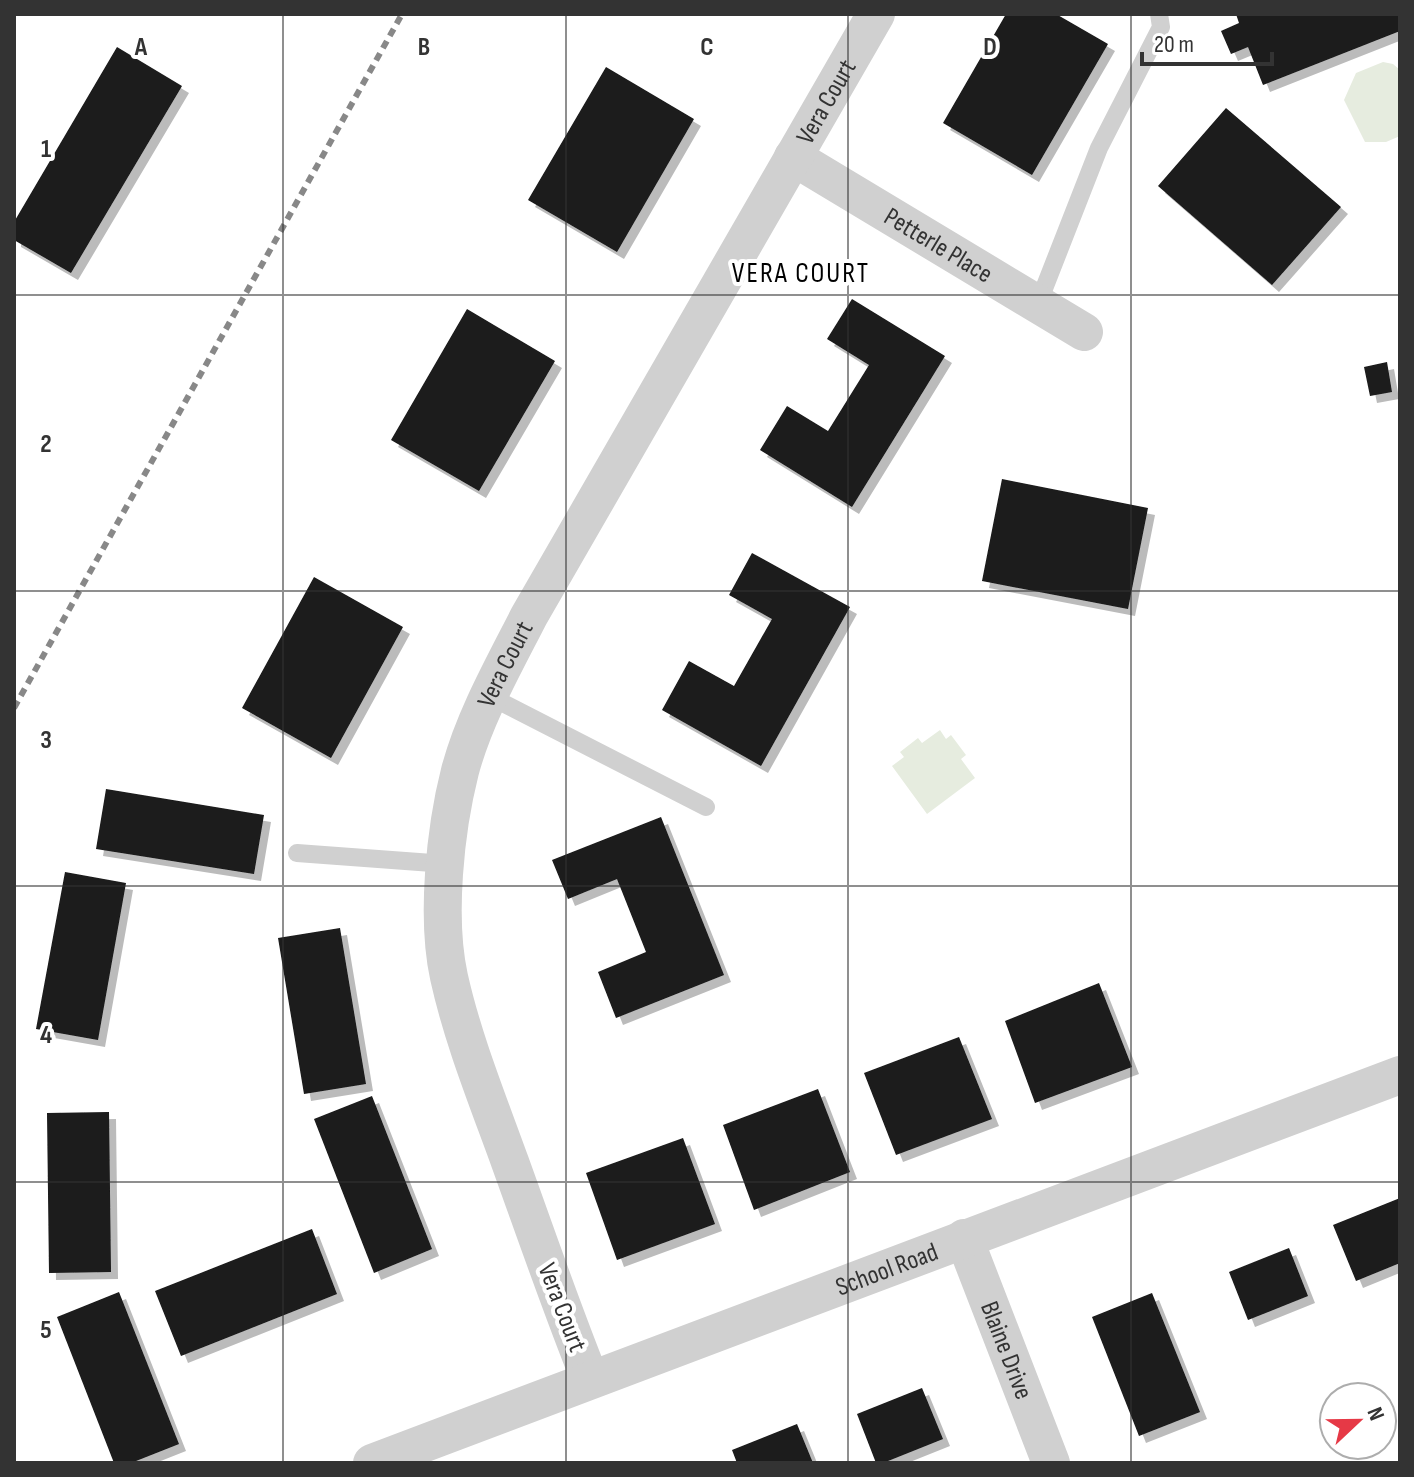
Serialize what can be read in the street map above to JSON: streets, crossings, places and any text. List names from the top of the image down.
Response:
{
  "streets": {
    "street": [
      "Vera Court",
      "Petterle Place",
      "School Road",
      "Blaine Drive"
    ]
  },
  "crossings": [
    ["Vera Court", "Petterle Place"],
    ["Vera Court", "School Road"],
    ["School Road", "Blaine Drive"]
  ],
  "districts": ["VERA COURT"],
  "scale_bar": "20 m",
  "north": "right",
  "grid": {
    "columns": [
      "A",
      "B",
      "C",
      "D"
    ],
    "rows": [
      "1",
      "2",
      "3",
      "4",
      "5"
    ]
  }
}
